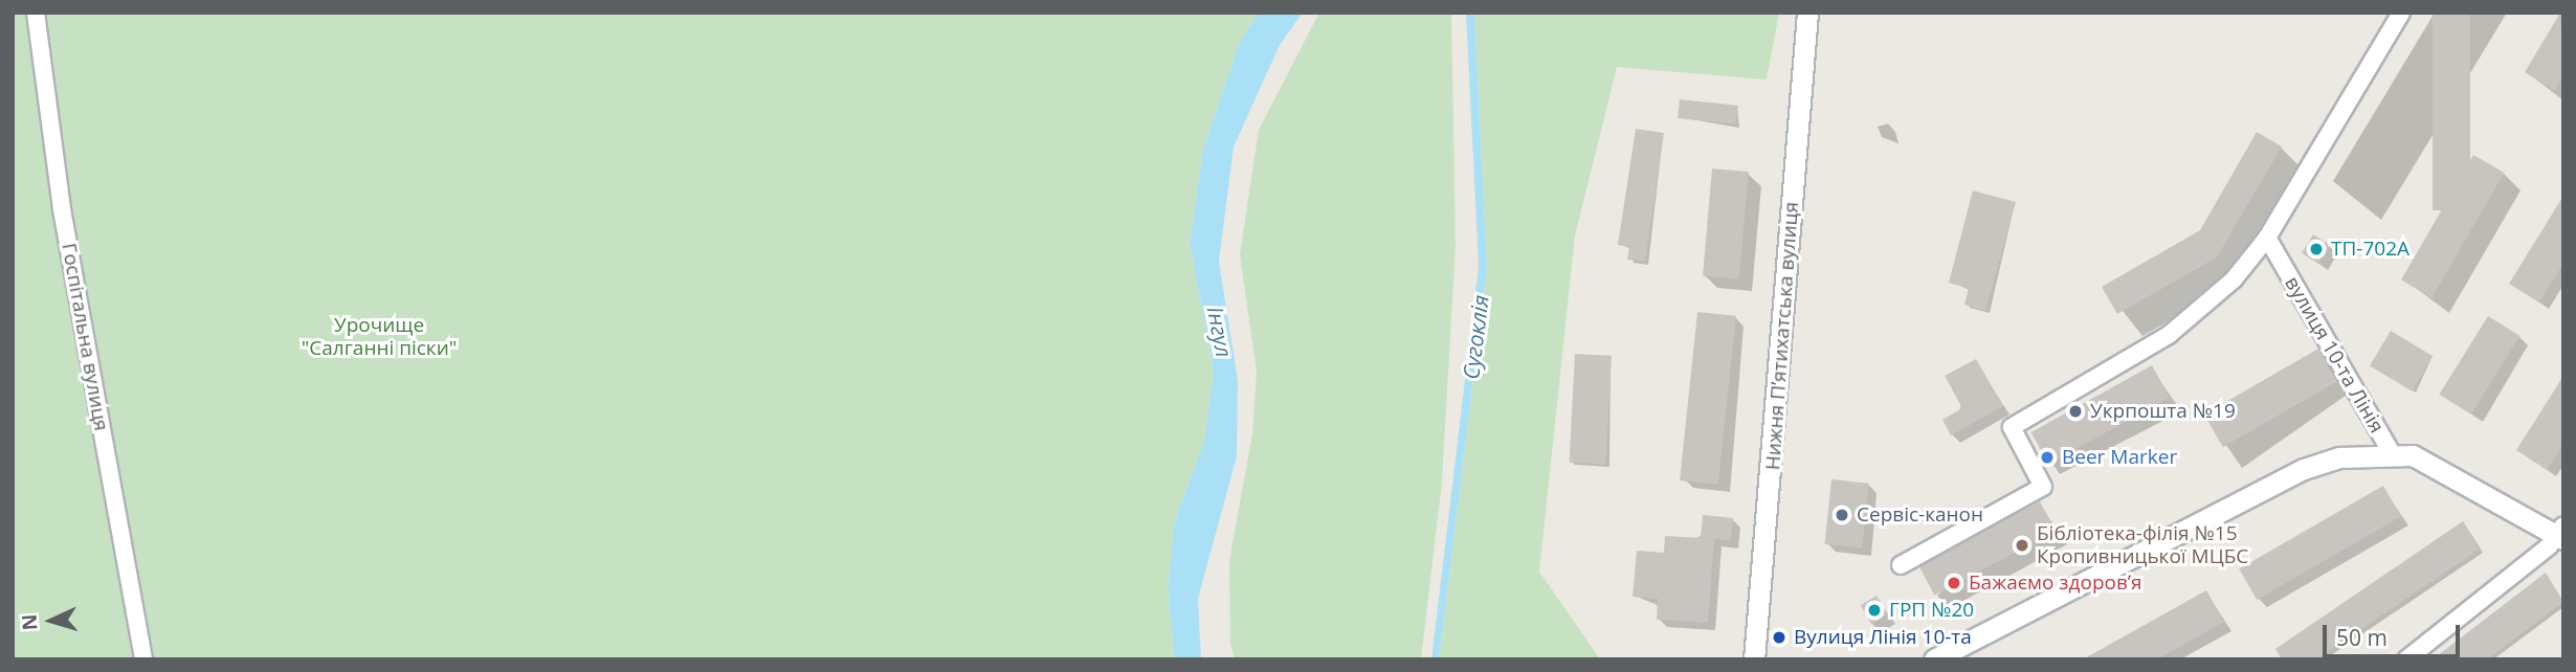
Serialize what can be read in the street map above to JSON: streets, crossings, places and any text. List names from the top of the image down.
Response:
{
  "streets": {
    "street": ["Нижня Пʼятихатська вулиця", "Госпітальна вулиця", "вулиця 10-та Лінія"]
  },
  "water": ["Інгул", "Сугоклія"],
  "parks": ["Урочище \"Салганні піски\""],
  "places": [
    "ТП-702А",
    "Укрпошта №19",
    "Beer Marker",
    "Сервіс-канон",
    "Бібліотека-філія №15 Кропивницької МЦБС",
    "Бажаємо здоровʼя",
    "ГРП №20",
    "Вулиця Лінія 10-та"
  ],
  "scale_bar": "50 m",
  "north": "left"
}
